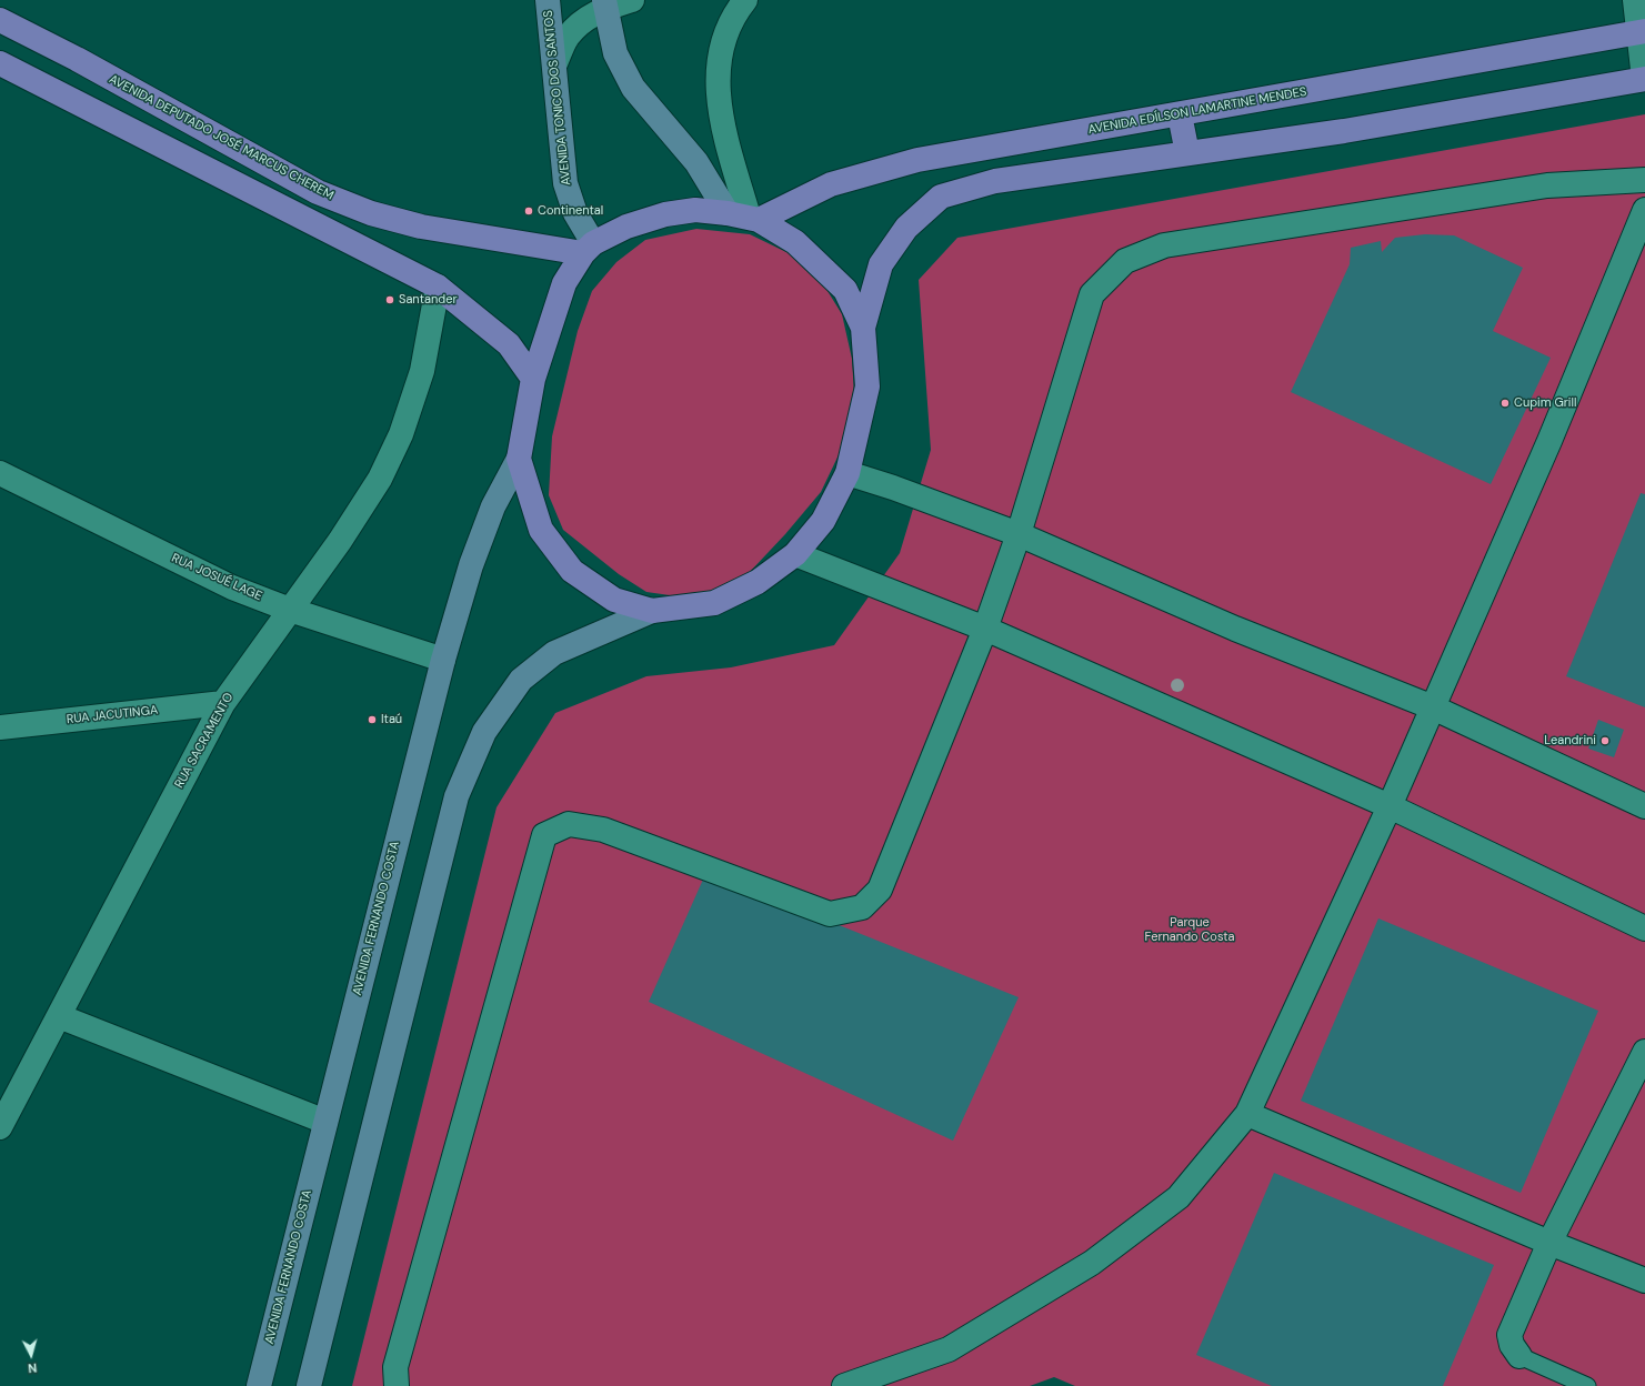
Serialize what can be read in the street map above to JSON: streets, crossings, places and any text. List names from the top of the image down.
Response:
{
  "streets": {
    "main road": [
      "AVENIDA TONICO DOS SANTOS",
      "AVENIDA EDÍLSON LAMARTINE MENDES",
      "AVENIDA DEPUTADO JOSÉ MARCUS CHEREM",
      "AVENIDA FERNANDO COSTA"
    ],
    "street": ["RUA JOSUÉ LAGE", "RUA JACUTINGA", "RUA SACRAMENTO"]
  },
  "crossings": [
    ["AVENIDA TONICO DOS SANTOS", "AVENIDA DEPUTADO JOSÉ MARCUS CHEREM"],
    ["RUA JOSUÉ LAGE", "RUA SACRAMENTO"],
    ["RUA JOSUÉ LAGE", "AVENIDA FERNANDO COSTA"],
    ["RUA JACUTINGA", "RUA SACRAMENTO"]
  ],
  "parks": ["Parque Fernando Costa"],
  "places": [
    "Continental",
    "Santander",
    "Cupim Grill",
    "Itaú",
    "Leandrini"
  ],
  "north": "bottom"
}
